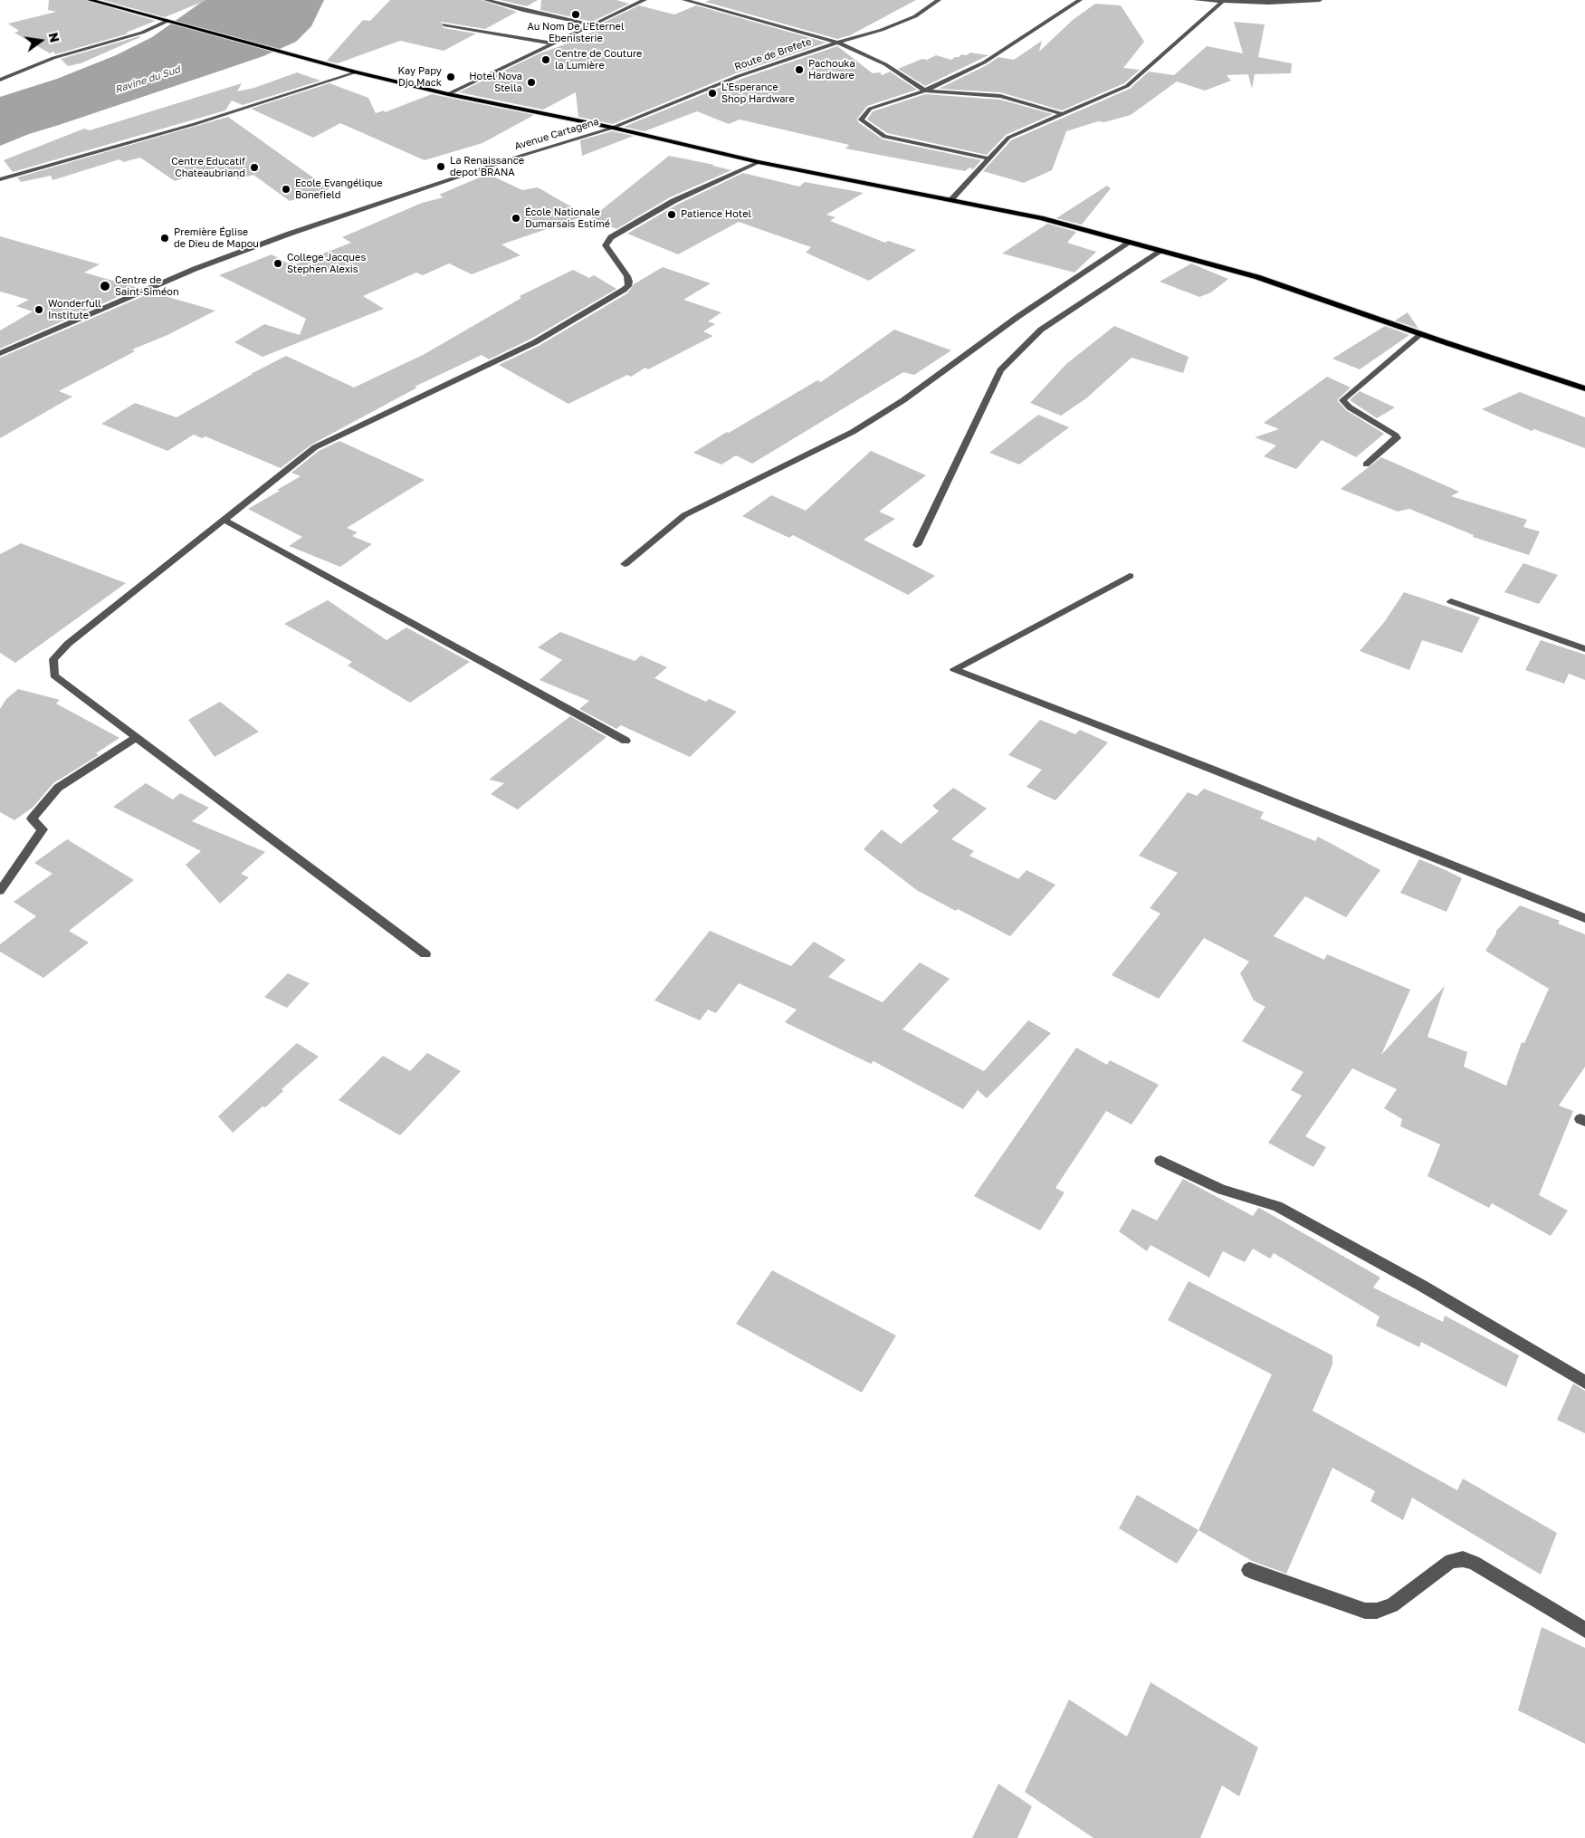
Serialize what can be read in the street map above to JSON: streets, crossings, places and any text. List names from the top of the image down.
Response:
{
  "streets": {
    "street": ["Route de Brefete", "Avenue Cartagena"]
  },
  "crossings": [
    ["Route de Brefete", "Avenue Cartagena"]
  ],
  "water": ["Ravine du Sud"],
  "places": [
    "Au Nom De L'Eternel Ebenisterie",
    "Centre de Couture la Lumière",
    "Pachouka Hardware",
    "Kay Papy Djo Mack",
    "Hotel Nova Stella",
    "L'Esperance Shop Hardware",
    "La Renaissance depot BRANA",
    "Centre Educatif Chateaubriand",
    "Ecole Evangélique Bonefield",
    "Patience Hotel",
    "École Nationale Dumarsais Estimé",
    "Première Église de Dieu de Mapou",
    "College Jacques Stephen Alexis",
    "Centre de Saint-Siméon",
    "Wonderfull Institute"
  ],
  "north": "right"
}
